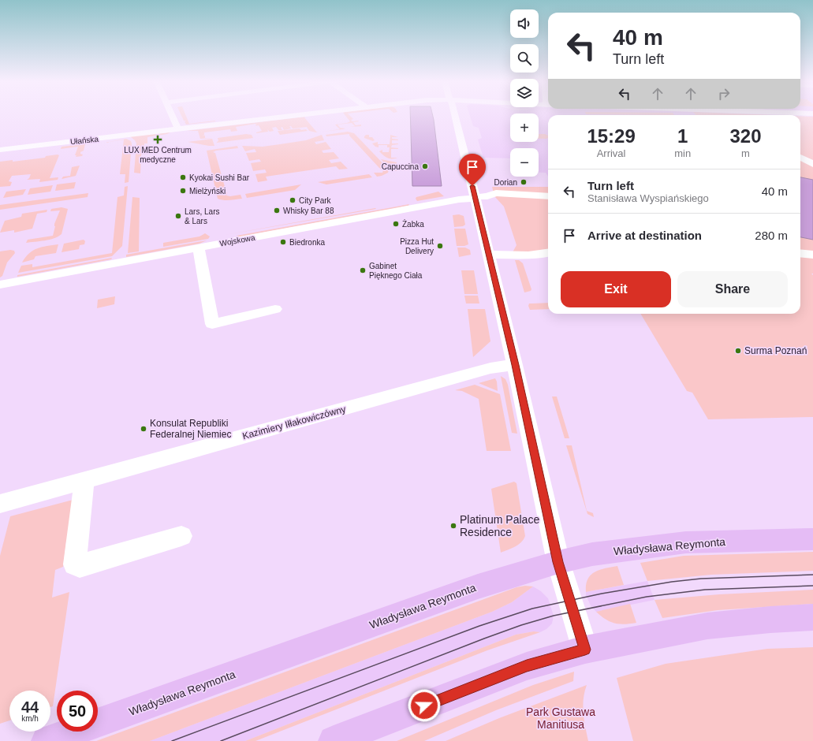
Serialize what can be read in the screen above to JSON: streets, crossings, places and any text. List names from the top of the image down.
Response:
{
  "streets": {
    "main road": ["Władysława Reymonta"],
    "street": ["Ułańska", "Wojskowa", "Kazimiery Iłłakowiczówny"]
  },
  "parks": ["Park Gustawa Manitiusa"],
  "places": {
    "health": ["LUX MED Centrum medyczne"],
    "other": [
      "Capuccina",
      "Kyokai Sushi Bar",
      "Dorian",
      "Mielżyński",
      "City Park",
      "Whisky Bar 88",
      "Lars, Lars & Lars",
      "Żabka",
      "Biedronka",
      "Pizza Hut Delivery",
      "Gabinet Pięknego Ciała",
      "Surma Poznań",
      "Konsulat Republiki Federalnej Niemiec",
      "Platinum Palace Residence"
    ]
  },
  "page": {
    "map_buttons": ["+", "−"],
    "turn": ["40 m", "Turn left"],
    "eta": [
      "15:29",
      "Arrival",
      "1",
      "min",
      "320",
      "m"
    ],
    "list": [
      {
        "name": "Turn left",
        "note": "Stanisława Wyspiańskiego",
        "value": "40 m"
      },
      {
        "name": "Arrive at destination",
        "value": "280 m"
      }
    ],
    "buttons": ["Exit", "Share"],
    "speed": "44 km/h",
    "limit": "50"
  }
}
